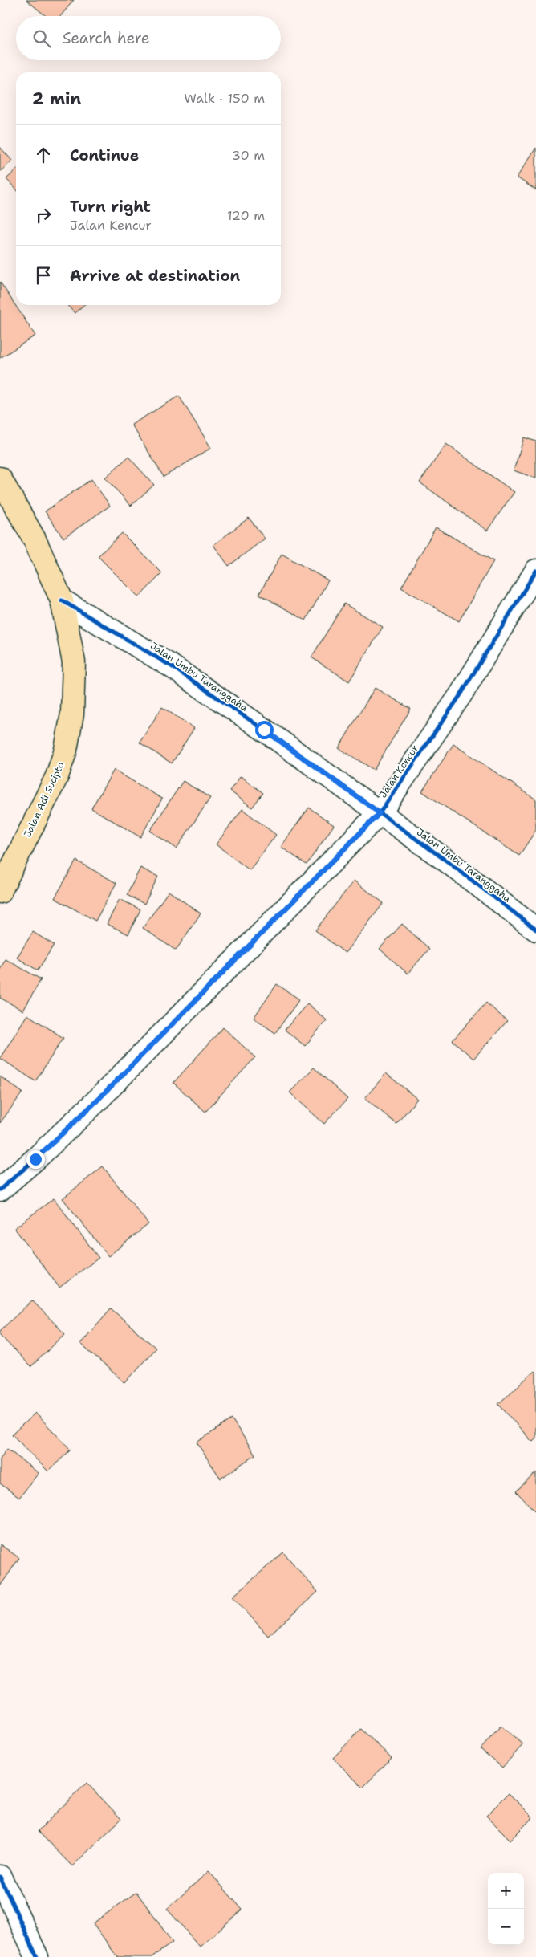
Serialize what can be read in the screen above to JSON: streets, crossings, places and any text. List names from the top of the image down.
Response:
{
  "streets": {
    "highway": ["Jalan Adi Sucipto"],
    "street": ["Jalan Umbu Taranggaha", "Jalan Kencur"]
  },
  "crossings": [
    ["Jalan Umbu Taranggaha", "Jalan Kencur"],
    ["Jalan Umbu Taranggaha", "Jalan Adi Sucipto"]
  ],
  "page": {
    "search": "Search here",
    "heading": ["2 min", "Walk · 150 m"],
    "list": [
      ["Continue", "30 m"],
      ["Turn right", "Jalan Kencur", "120 m"],
      "Arrive at destination"
    ],
    "map_buttons": ["+", "−"]
  }
}
